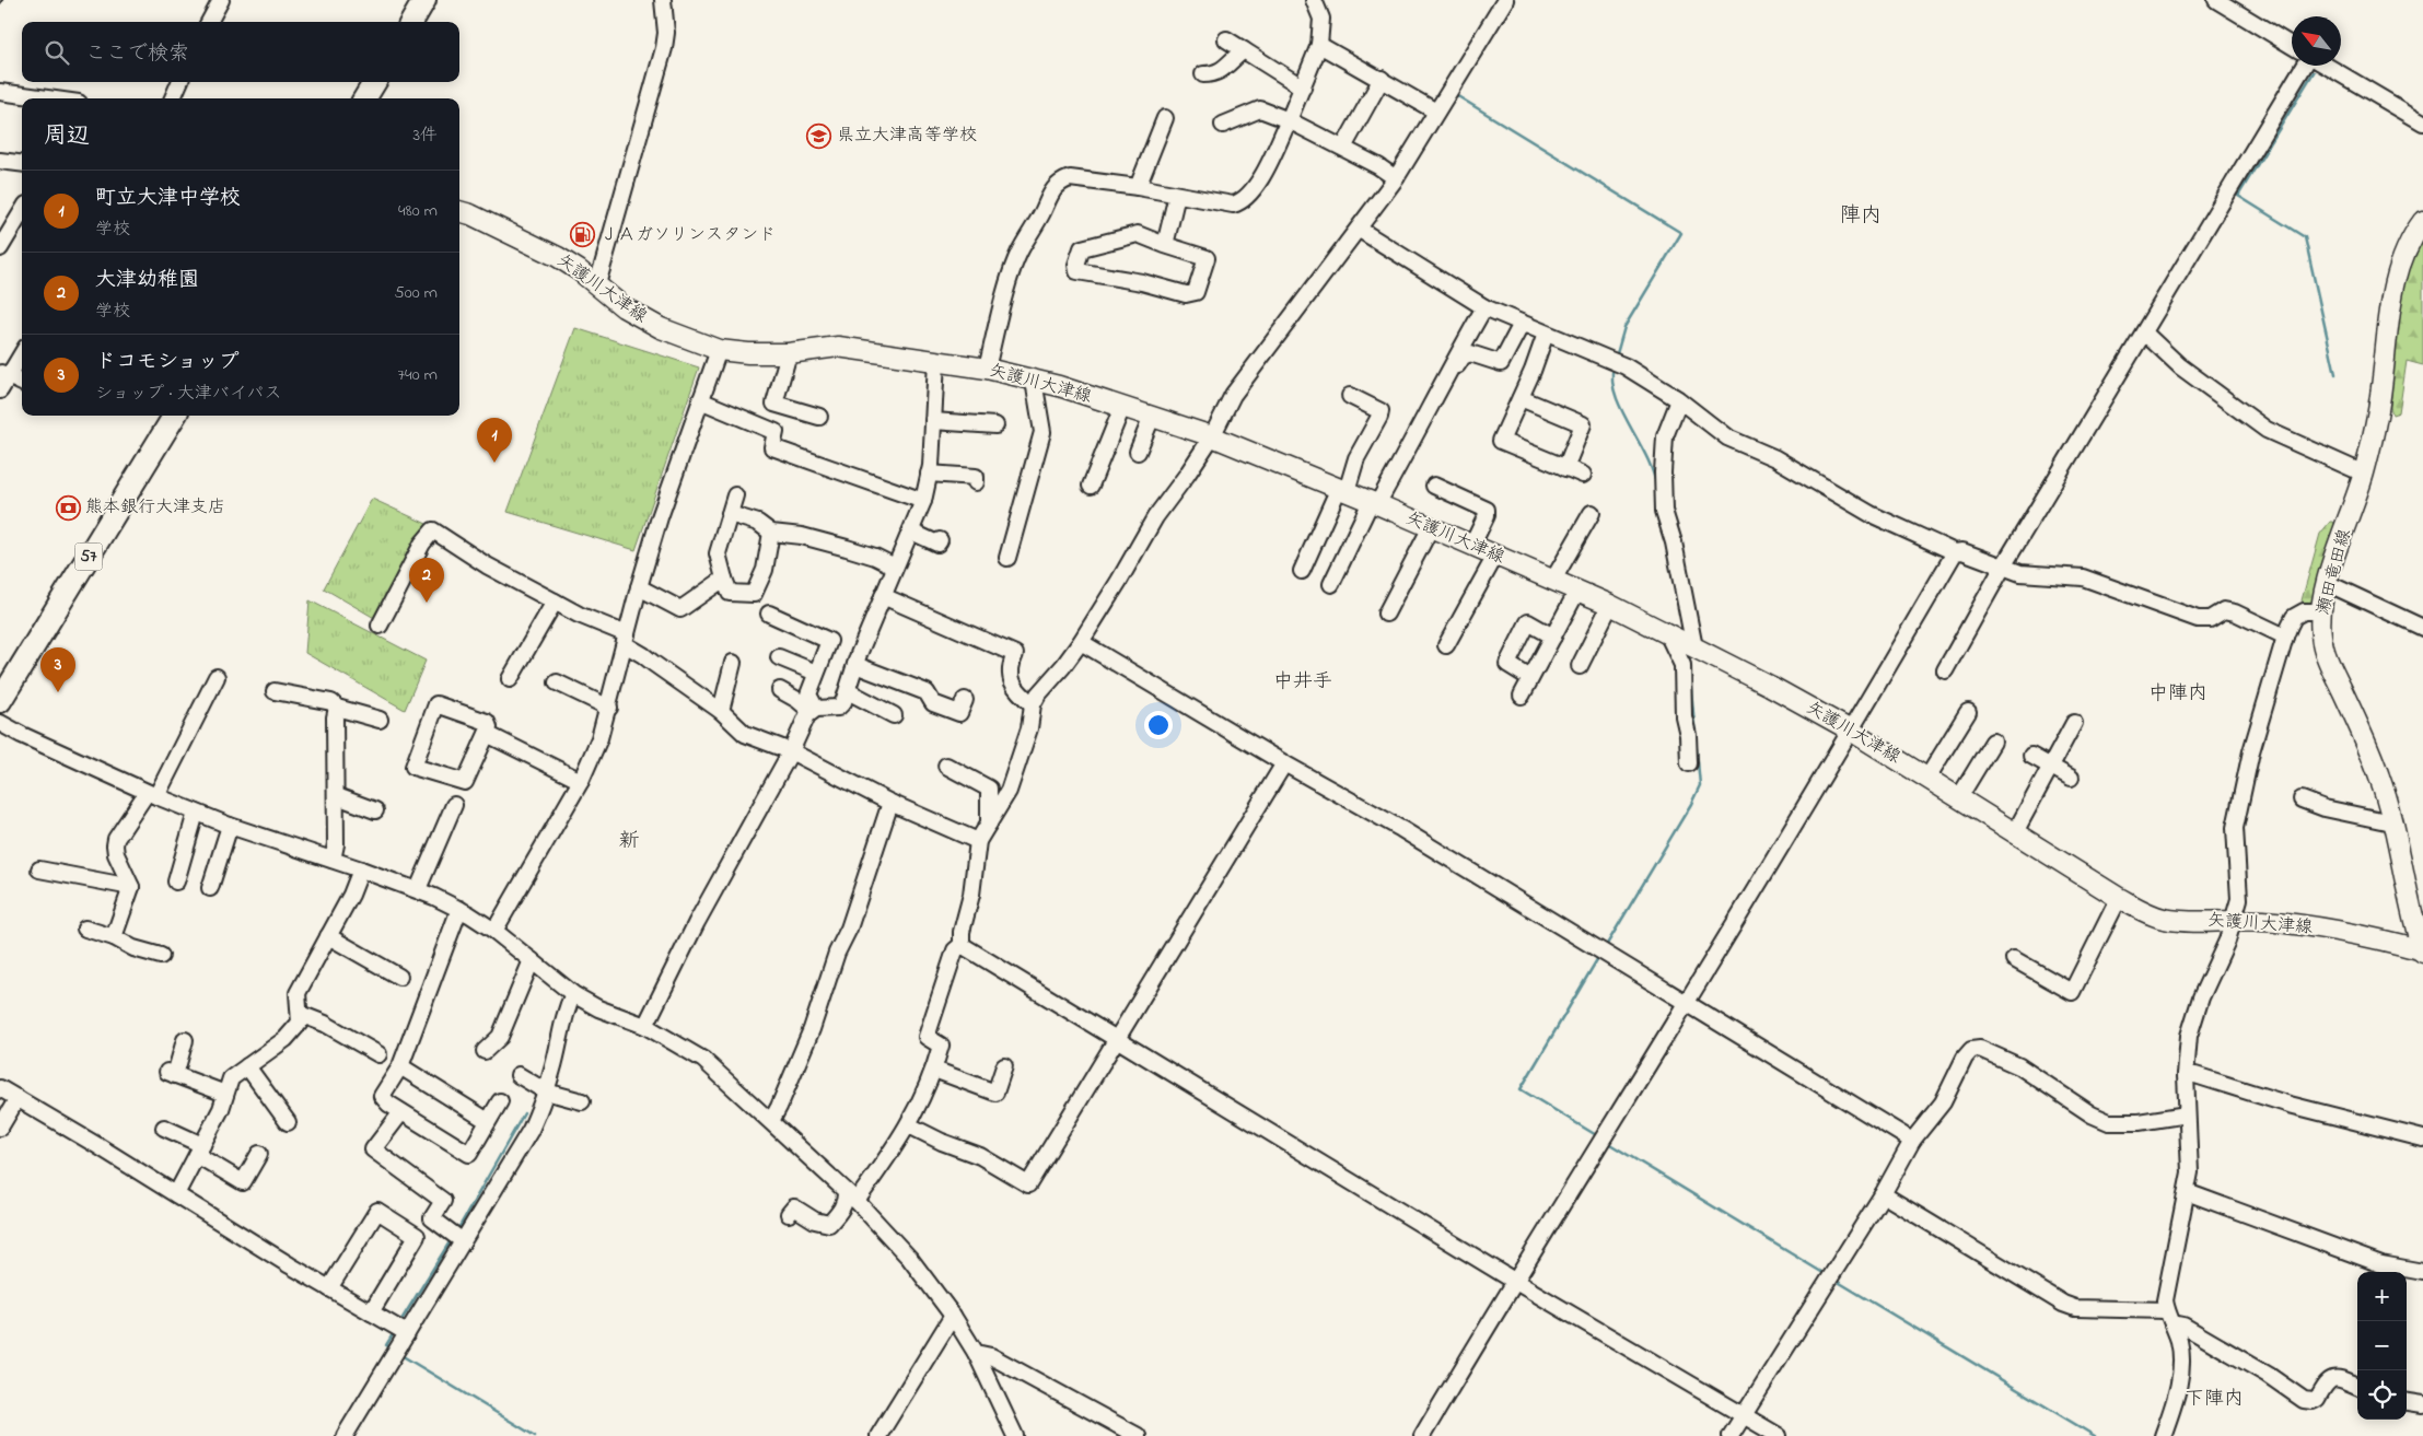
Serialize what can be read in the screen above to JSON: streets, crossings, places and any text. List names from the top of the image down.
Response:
{
  "streets": {
    "highway": ["57"],
    "main road": ["矢護川大津線", "瀬田竜田線"]
  },
  "crossings": [
    ["矢護川大津線", "瀬田竜田線"]
  ],
  "districts": [
    "陣内",
    "中井手",
    "中陣内",
    "新",
    "下陣内"
  ],
  "places": {
    "school or university": ["県立大津高等学校"],
    "fuel station": ["ＪＡガソリンスタンド"],
    "bank": ["熊本銀行大津支店"]
  },
  "north": "top left",
  "page": {
    "search": "ここで検索",
    "heading": ["周辺", "3件"],
    "list": [
      {
        "mark": "1",
        "name": "町立大津中学校",
        "note": "学校",
        "value": "480 m"
      },
      {
        "mark": "2",
        "name": "大津幼稚園",
        "note": "学校",
        "value": "500 m"
      },
      {
        "mark": "3",
        "name": "ドコモショップ",
        "note": "ショップ · 大津バイパス",
        "value": "740 m"
      }
    ],
    "pins": ["1", "2", "3"],
    "map_buttons": ["+", "−"]
  }
}
